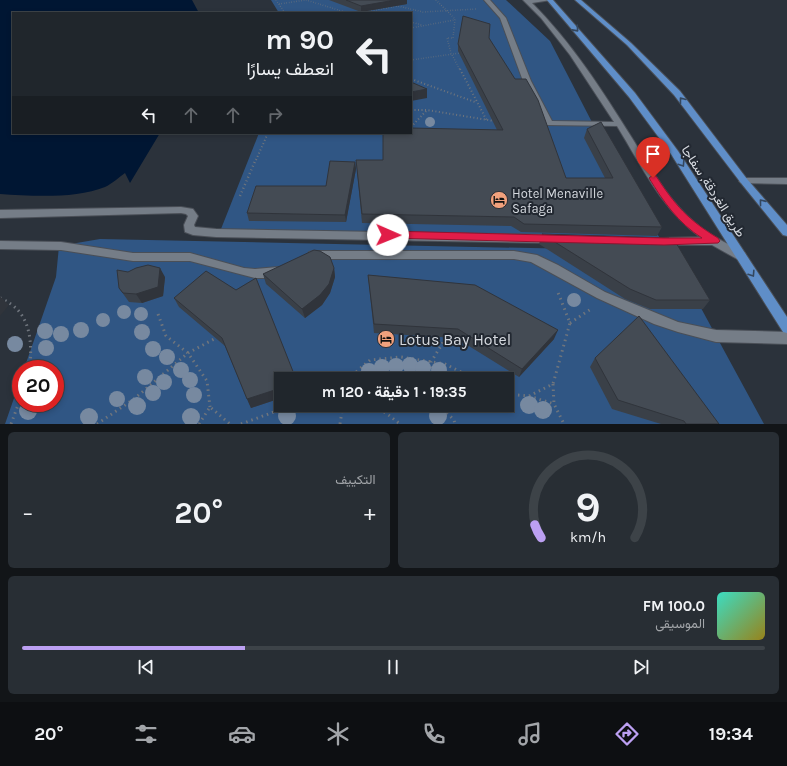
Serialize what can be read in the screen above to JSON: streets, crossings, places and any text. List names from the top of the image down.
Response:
{
  "streets": {
    "main road": ["طريق الغردقة, سفاجا"]
  },
  "places": {
    "hotel": ["Hotel Menaville Safaga", "Lotus Bay Hotel"]
  },
  "page": {
    "turn": ["90 m", "انعطف يسارًا"],
    "limit": "20",
    "trip": "19:35 · 1 دقيقة · 120 m",
    "tile": "التكييف",
    "heat": ["−", "20°", "+"],
    "song": ["100.0 FM", "الموسيقى"],
    "tabs": ["19:34", "20°"],
    "gauge": ["9", "km/h"]
  }
}
